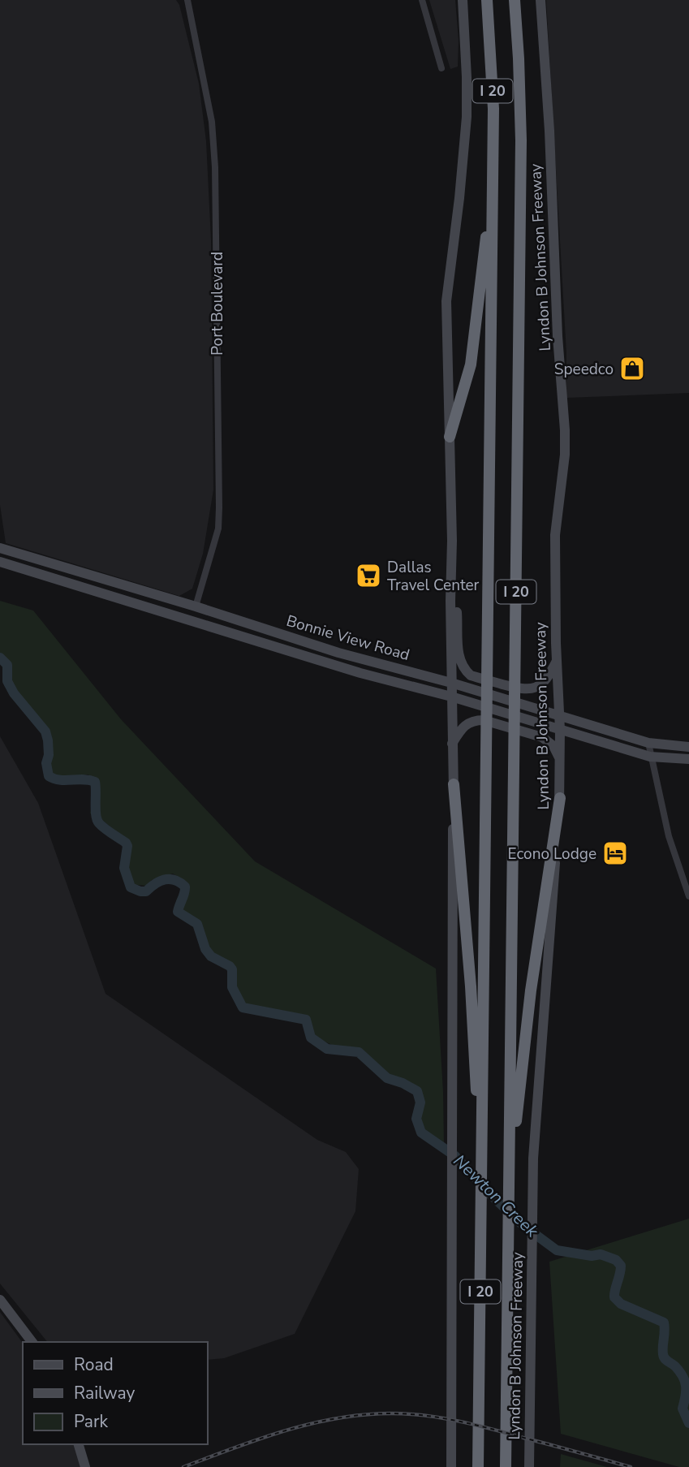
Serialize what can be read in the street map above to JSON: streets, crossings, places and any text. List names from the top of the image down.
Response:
{
  "streets": {
    "highway": ["I 20", "Lyndon B Johnson Freeway"],
    "main road": ["Bonnie View Road"],
    "street": ["Port Boulevard"]
  },
  "crossings": [
    ["Lyndon B Johnson Freeway", "Bonnie View Road"],
    ["Port Boulevard", "Bonnie View Road"]
  ],
  "water": ["Newton Creek"],
  "places": {
    "shop": ["Speedco"],
    "supermarket": ["Dallas Travel Center"],
    "hotel": ["Econo Lodge"]
  },
  "legend": ["Road", "Railway", "Park"]
}
